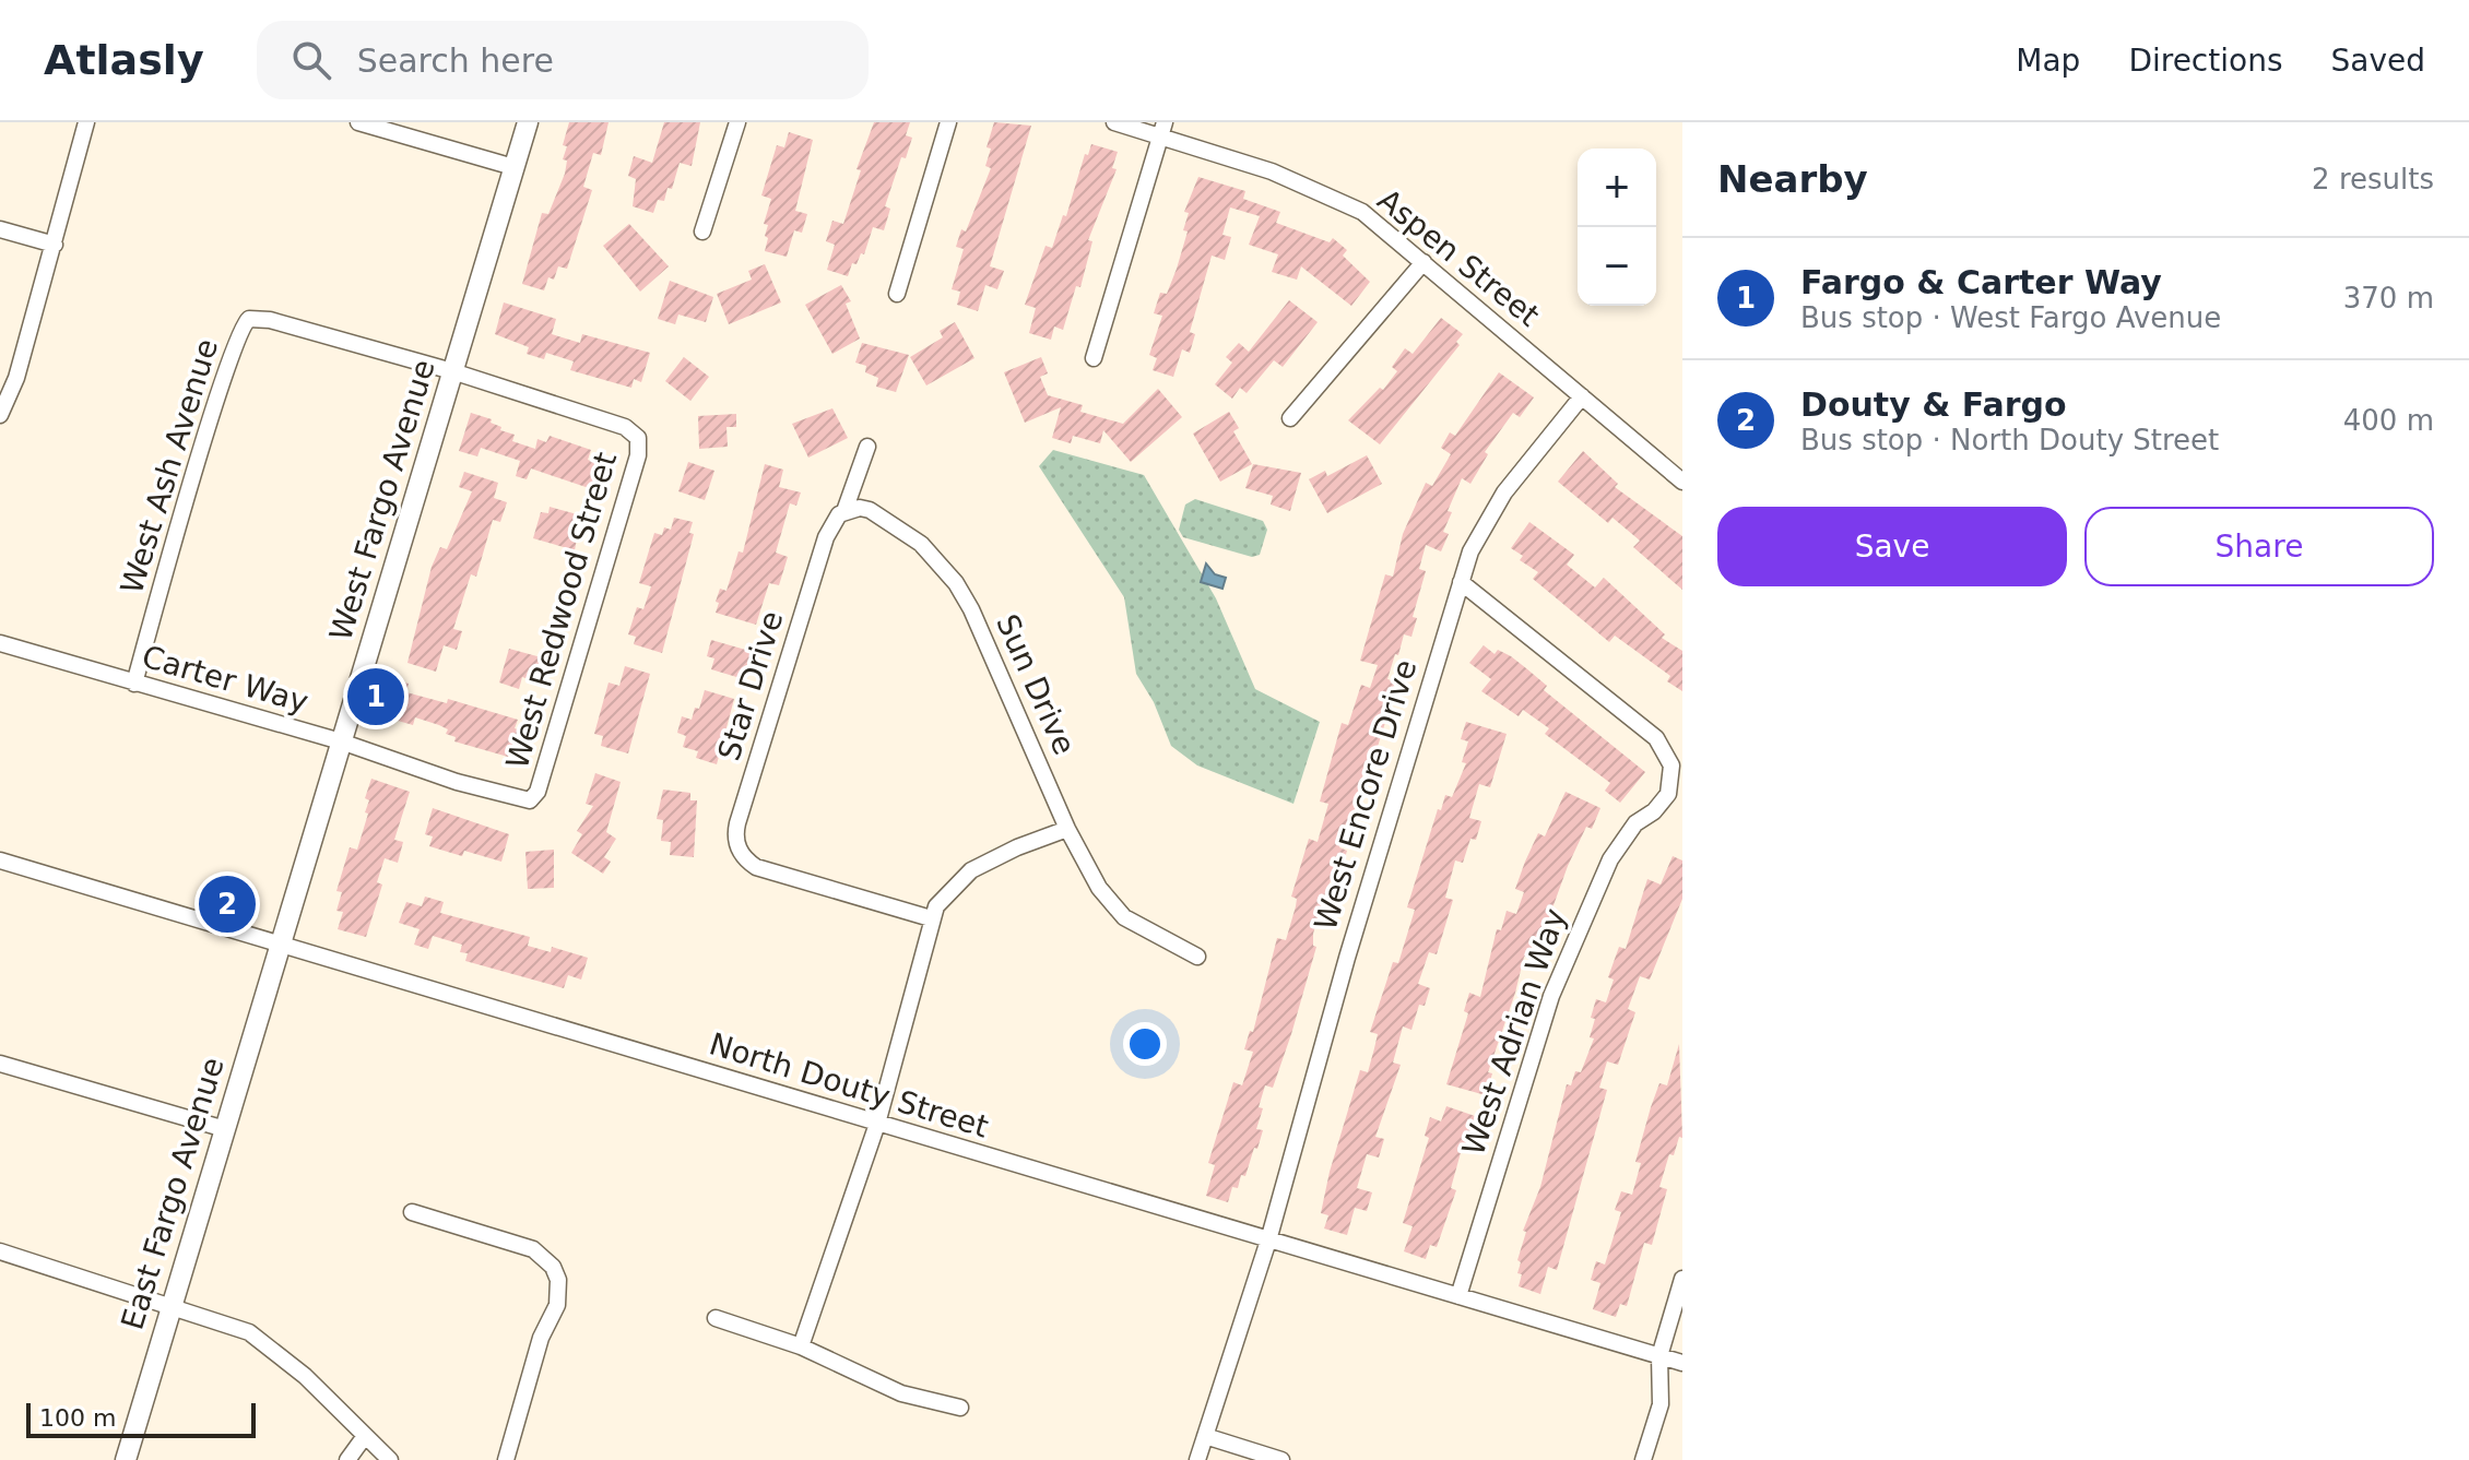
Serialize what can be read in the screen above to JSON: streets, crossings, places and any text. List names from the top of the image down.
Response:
{
  "streets": {
    "main road": ["West Fargo Avenue", "East Fargo Avenue"],
    "street": [
      "Aspen Street",
      "West Ash Avenue",
      "West Redwood Street",
      "Carter Way",
      "Sun Drive",
      "Star Drive",
      "West Encore Drive",
      "West Adrian Way",
      "North Douty Street"
    ]
  },
  "crossings": [
    ["Aspen Street", "West Encore Drive"],
    ["West Ash Avenue", "West Fargo Avenue"],
    ["West Ash Avenue", "West Redwood Street"],
    ["West Ash Avenue", "Carter Way"],
    ["West Fargo Avenue", "West Redwood Street"],
    ["West Fargo Avenue", "Carter Way"],
    ["West Fargo Avenue", "North Douty Street"],
    ["West Fargo Avenue", "East Fargo Avenue"],
    ["West Redwood Street", "Carter Way"],
    ["Sun Drive", "Star Drive"],
    ["West Encore Drive", "West Adrian Way"],
    ["West Encore Drive", "North Douty Street"],
    ["West Adrian Way", "North Douty Street"],
    ["North Douty Street", "East Fargo Avenue"]
  ],
  "scale_bar": "100 m",
  "page": {
    "header": "Atlasly",
    "search": "Search here",
    "nav": ["Map", "Directions", "Saved"],
    "heading": ["Nearby", "2 results"],
    "map_buttons": ["+", "−"],
    "list": [
      {
        "mark": "1",
        "name": "Fargo & Carter Way",
        "note": "Bus stop · West Fargo Avenue",
        "value": "370 m"
      },
      {
        "mark": "2",
        "name": "Douty & Fargo",
        "note": "Bus stop · North Douty Street",
        "value": "400 m"
      }
    ],
    "buttons": ["Save", "Share"],
    "pins": ["1", "2"],
    "scale": "100 m"
  }
}
